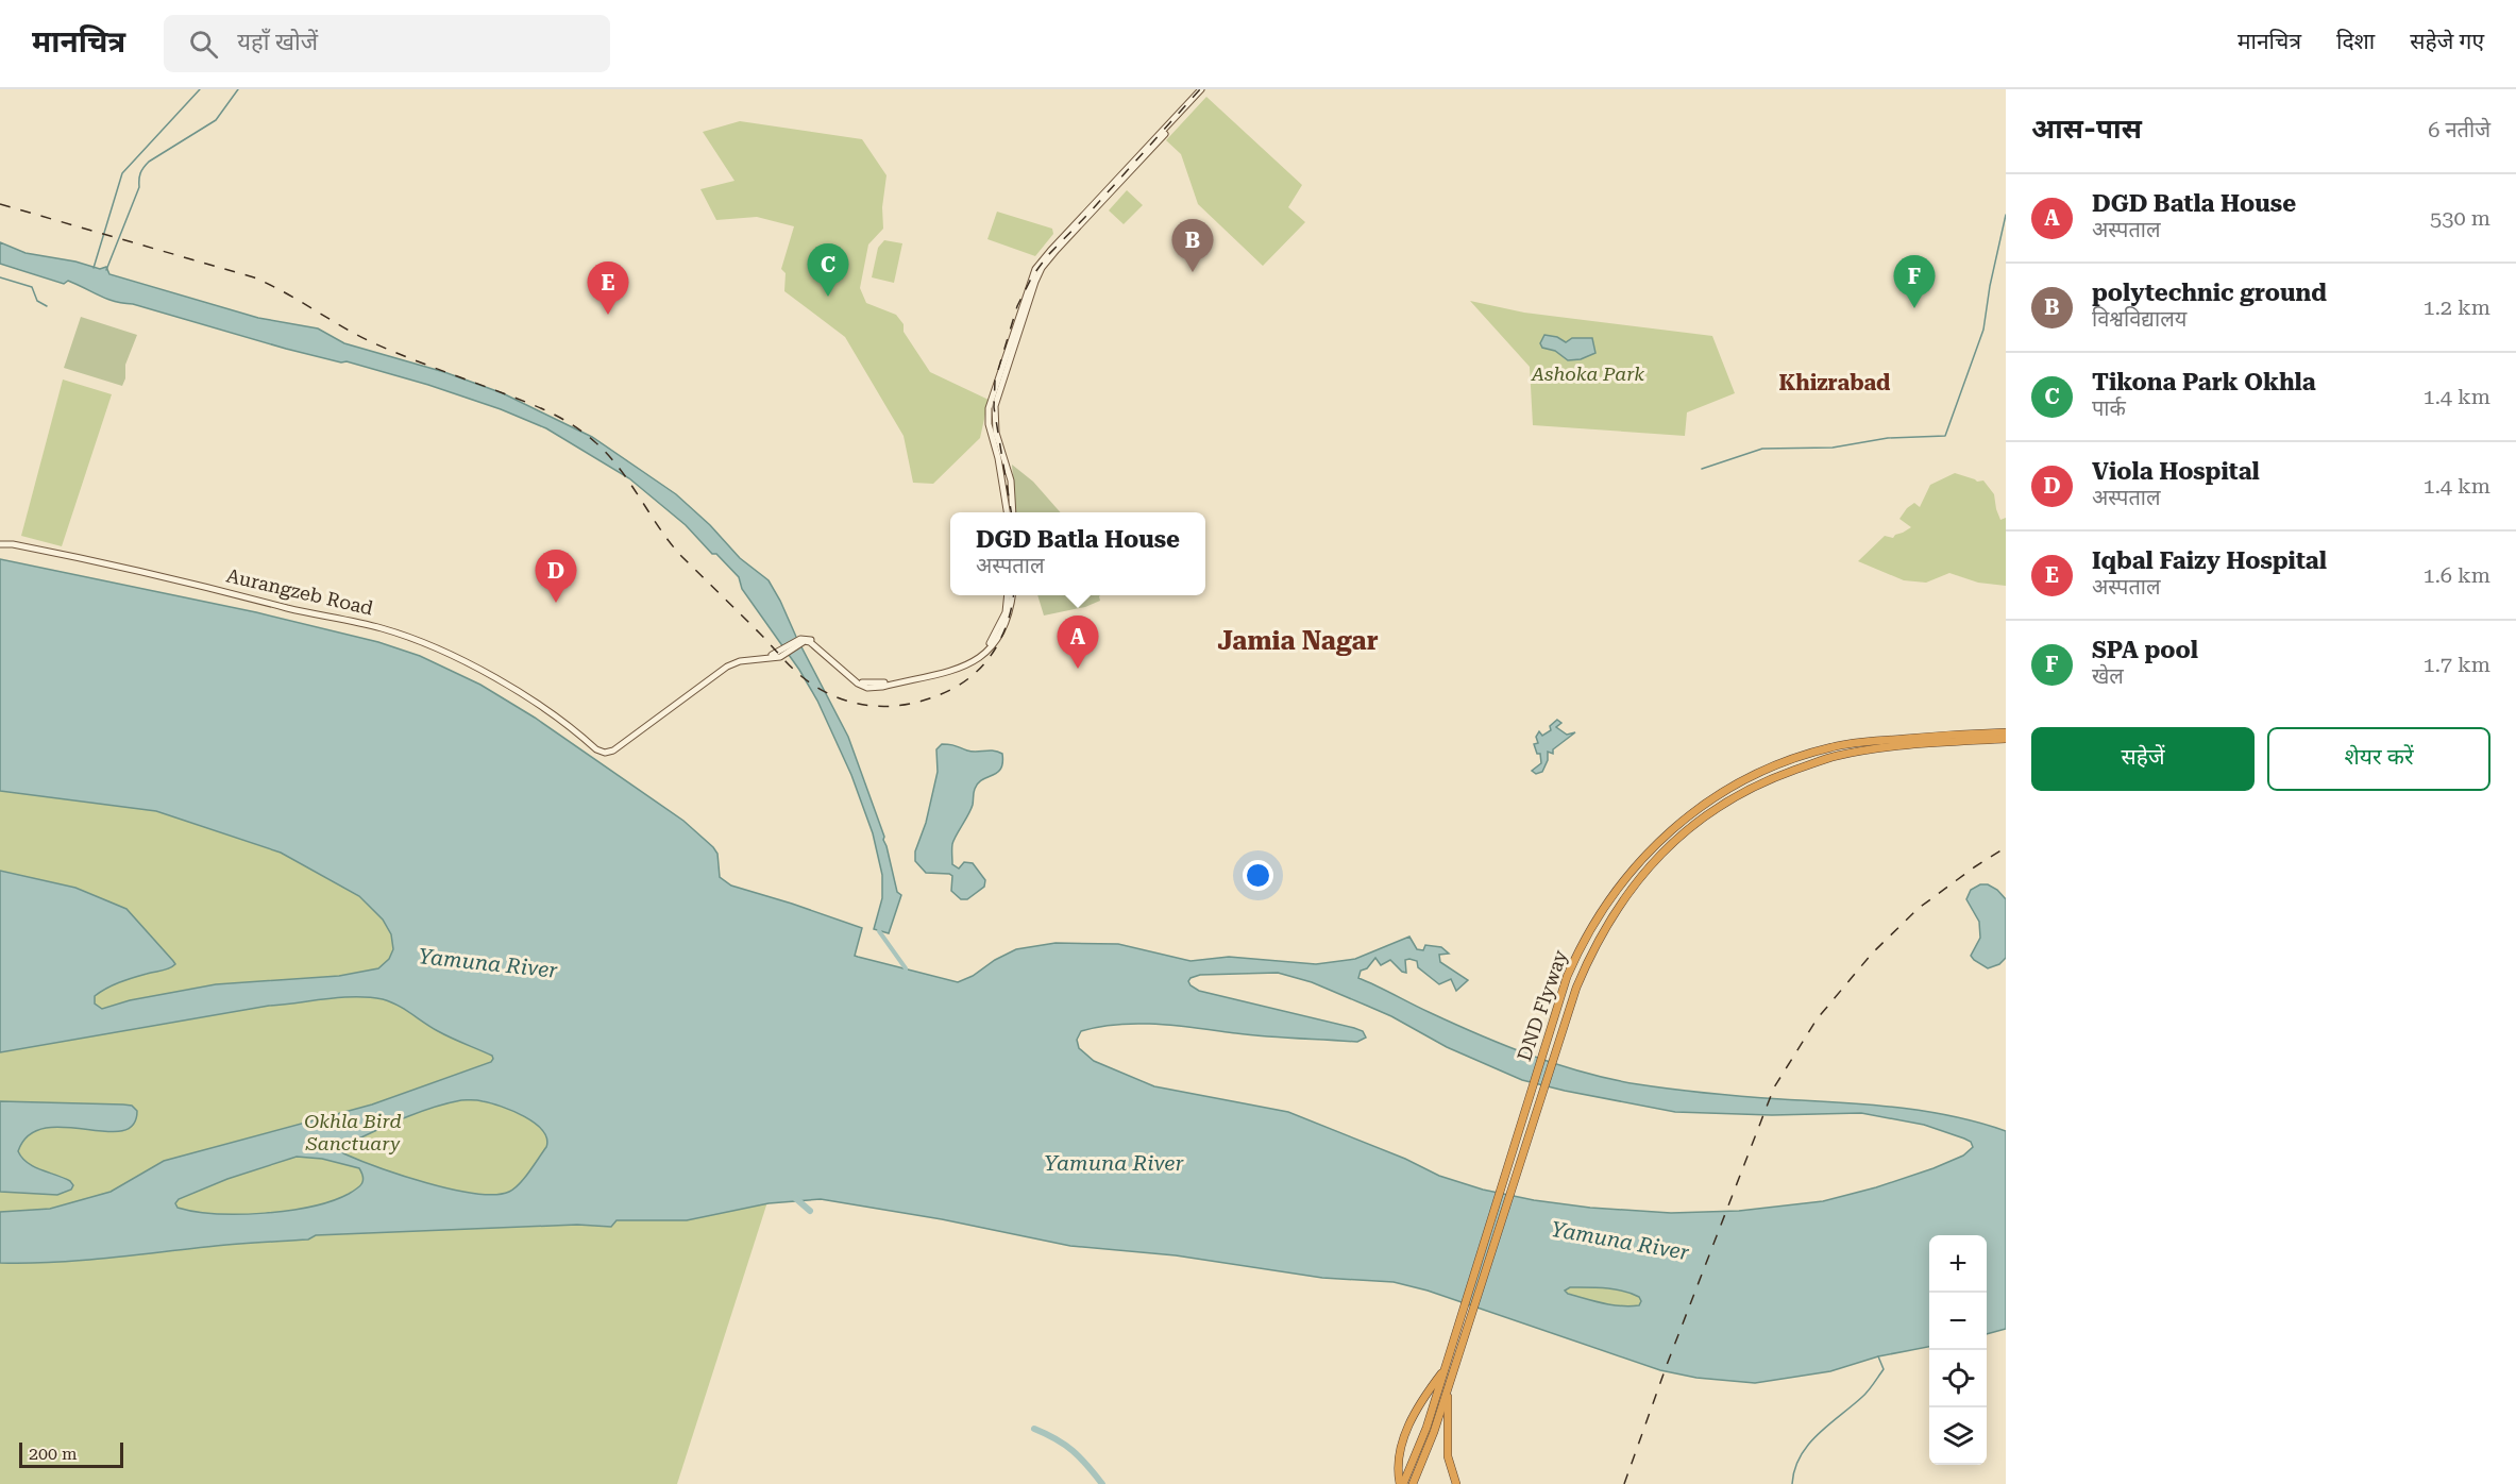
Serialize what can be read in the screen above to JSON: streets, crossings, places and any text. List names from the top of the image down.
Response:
{
  "streets": {
    "highway": ["DND Flyway"],
    "main road": ["Aurangzeb Road"]
  },
  "districts": ["Khizrabad", "Jamia Nagar"],
  "water": ["Yamuna River"],
  "parks": ["Ashoka Park", "Okhla Bird Sanctuary"],
  "scale_bar": "200 m",
  "page": {
    "header": "मानचित्र",
    "search": "यहाँ खोजें",
    "nav": ["मानचित्र", "दिशा", "सहेजे गए"],
    "heading": ["आस-पास", "6 नतीजे"],
    "list": [
      {
        "mark": "A",
        "name": "DGD Batla House",
        "note": "अस्पताल",
        "value": "530 m"
      },
      {
        "mark": "B",
        "name": "polytechnic ground",
        "note": "विश्वविद्यालय",
        "value": "1.2 km"
      },
      {
        "mark": "C",
        "name": "Tikona Park Okhla",
        "note": "पार्क",
        "value": "1.4 km"
      },
      {
        "mark": "D",
        "name": "Viola Hospital",
        "note": "अस्पताल",
        "value": "1.4 km"
      },
      {
        "mark": "E",
        "name": "Iqbal Faizy Hospital",
        "note": "अस्पताल",
        "value": "1.6 km"
      },
      {
        "mark": "F",
        "name": "SPA pool",
        "note": "खेल",
        "value": "1.7 km"
      }
    ],
    "pins": [
      "B",
      "C",
      "F",
      "E",
      "D",
      "A"
    ],
    "popup": ["DGD Batla House", "अस्पताल"],
    "buttons": ["सहेजें", "शेयर करें"],
    "map_buttons": ["+", "−"],
    "scale": "200 m"
  }
}
